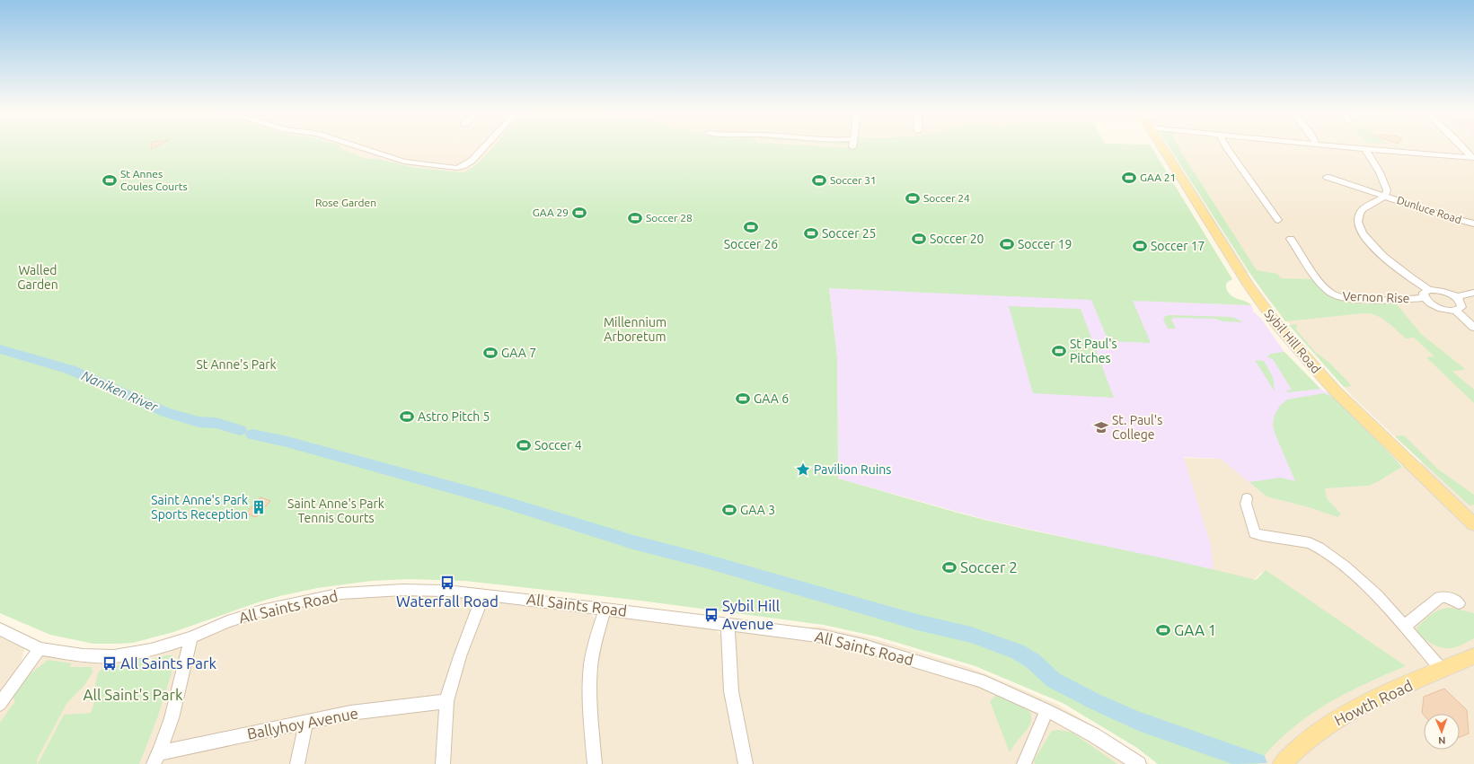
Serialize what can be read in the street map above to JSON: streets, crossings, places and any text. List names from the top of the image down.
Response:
{
  "streets": {
    "main road": ["Sybil Hill Road", "Howth Road"],
    "street": [
      "Dunluce Road",
      "Vernon Rise",
      "All Saints Road",
      "Ballyhoy Avenue"
    ]
  },
  "crossings": [
    ["Dunluce Road", "Vernon Rise"]
  ],
  "water": ["Naniken River"],
  "parks": [
    "Rose Garden",
    "Walled Garden",
    "Millennium Arboretum",
    "St Anne's Park",
    "Saint Anne's Park Tennis Courts",
    "All Saint's Park"
  ],
  "places": {
    "sports": [
      "GAA 21",
      "St Annes Coules Courts",
      "Soccer 31",
      "Soccer 24",
      "GAA 29",
      "Soccer 28",
      "Soccer 26",
      "Soccer 25",
      "Soccer 20",
      "Soccer 19",
      "Soccer 17",
      "St Paul's Pitches",
      "GAA 7",
      "GAA 6",
      "Astro Pitch 5",
      "Soccer 4",
      "GAA 3",
      "Soccer 2",
      "GAA 1"
    ],
    "school or university": ["St. Paul's College"],
    "place": ["Pavilion Ruins"],
    "building": ["Saint Anne's Park Sports Reception"],
    "bus stop": ["Waterfall Road", "Sybil Hill Avenue", "All Saints Park"]
  },
  "north": "bottom"
}
